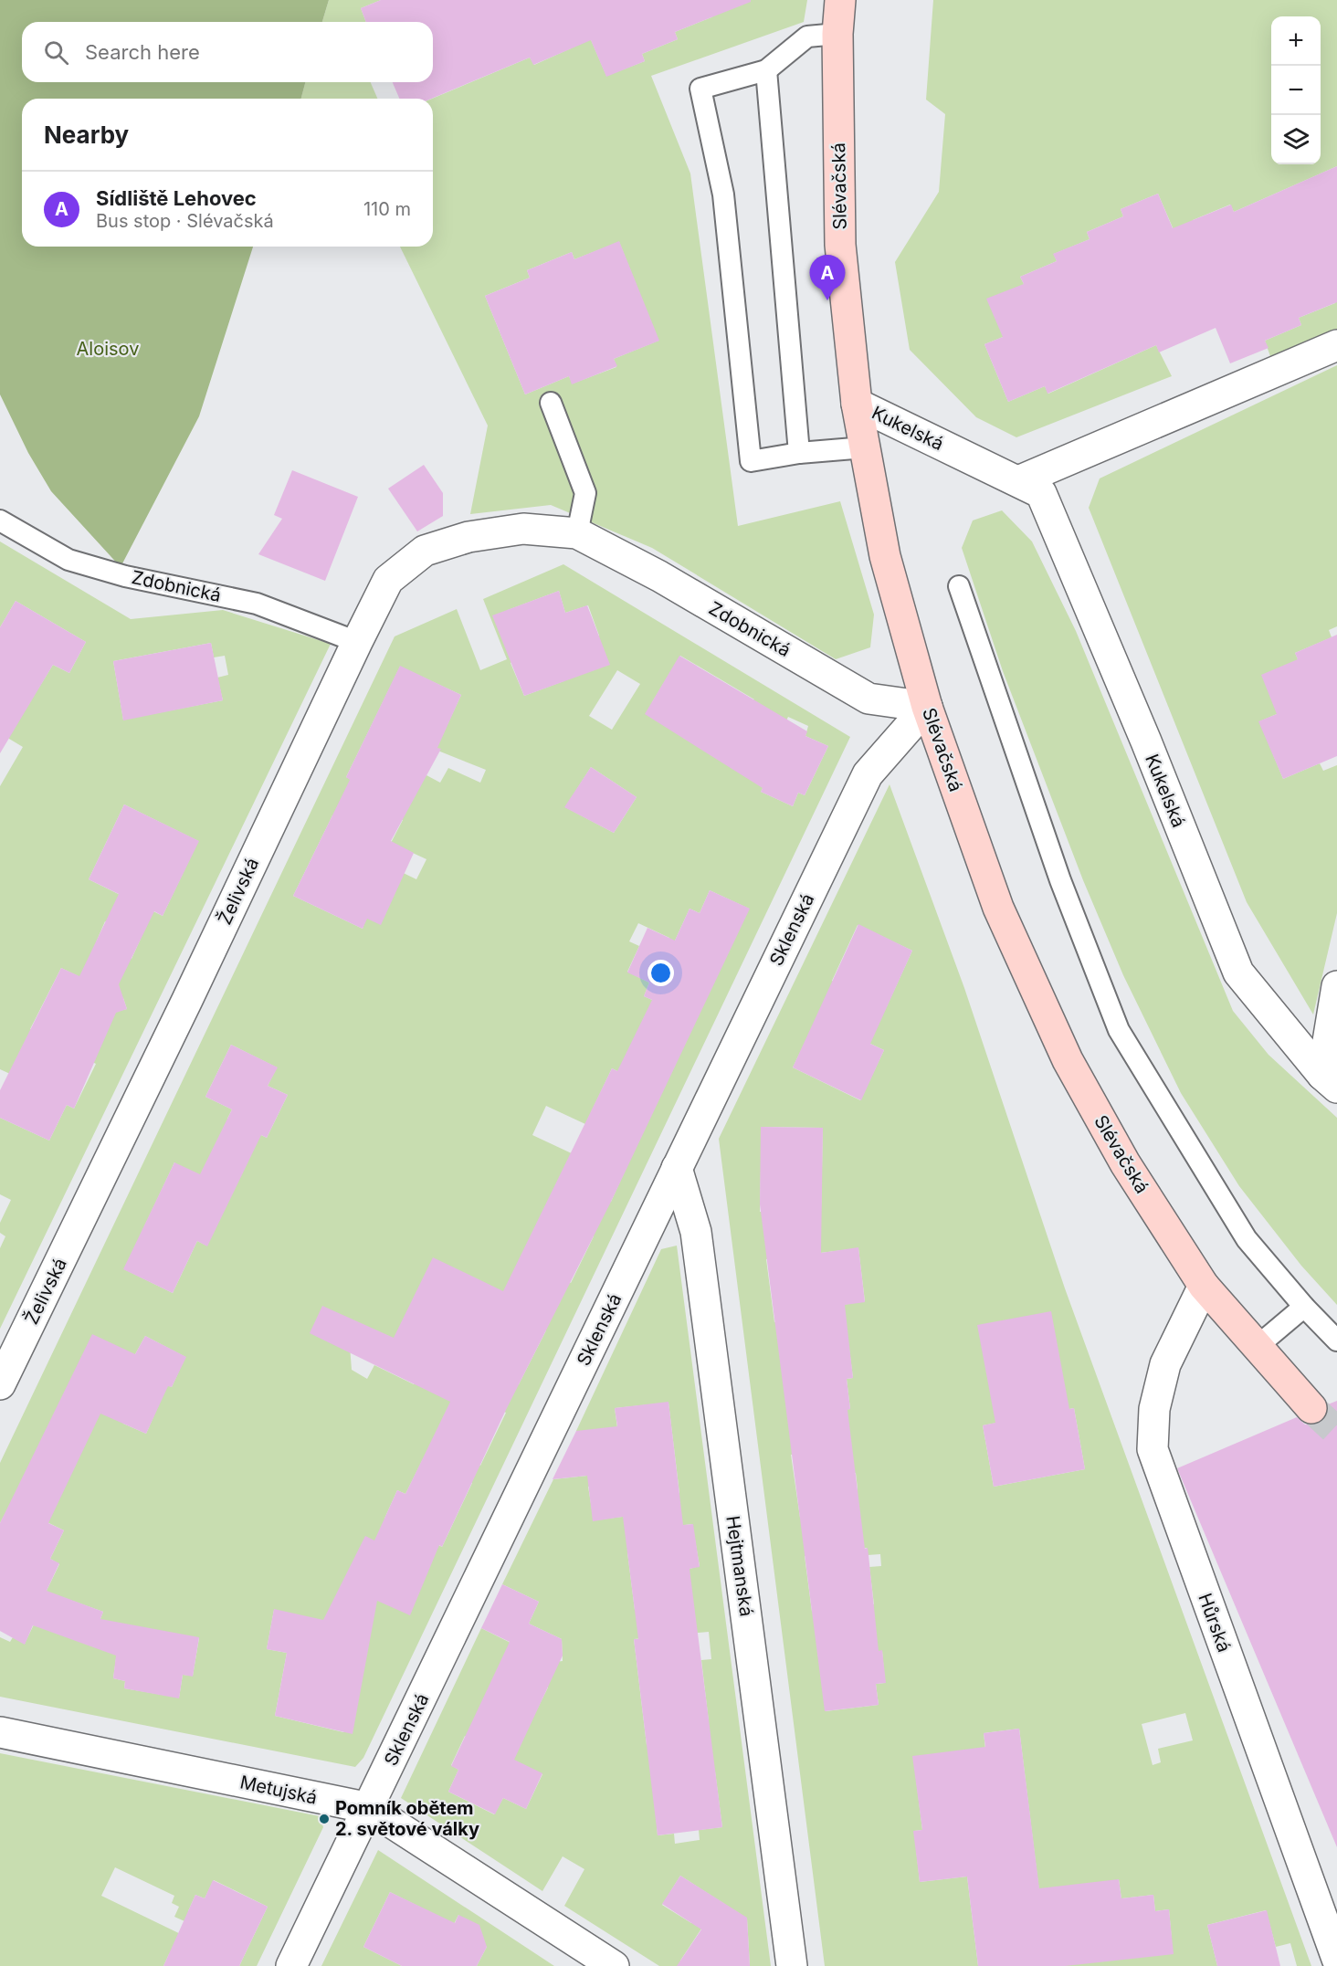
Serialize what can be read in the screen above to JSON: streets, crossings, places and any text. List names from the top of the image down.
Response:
{
  "streets": {
    "street": [
      "Slévačská",
      "Kukelská",
      "Zdobnická",
      "Želivská",
      "Sklenská",
      "Hejtmanská",
      "Hůrská",
      "Metujská"
    ]
  },
  "crossings": [
    ["Slévačská", "Kukelská"],
    ["Slévačská", "Zdobnická"],
    ["Slévačská", "Sklenská"],
    ["Slévačská", "Hůrská"],
    ["Zdobnická", "Želivská"],
    ["Zdobnická", "Sklenská"],
    ["Sklenská", "Hejtmanská"],
    ["Sklenská", "Metujská"]
  ],
  "parks": ["Aloisov"],
  "places": ["Pomník obětem 2. světové války"],
  "page": {
    "map_buttons": ["+", "−"],
    "search": "Search here",
    "heading": "Nearby",
    "list": [
      {
        "mark": "A",
        "name": "Sídliště Lehovec",
        "note": "Bus stop · Slévačská",
        "value": "110 m"
      }
    ],
    "pins": "A"
  }
}
